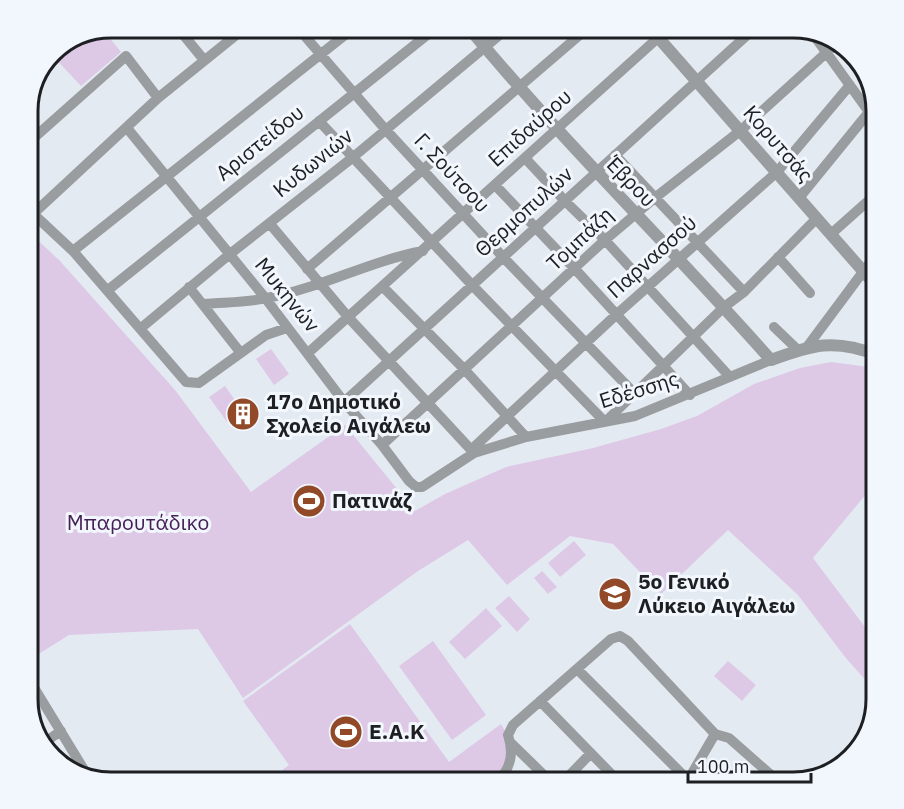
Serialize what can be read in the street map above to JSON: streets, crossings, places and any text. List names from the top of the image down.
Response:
{
  "streets": {
    "street": [
      "Επιδαύρου",
      "Αριστείδου",
      "Κορυτσάς",
      "Κυδωνιών",
      "Γ. Σούτσου",
      "Έβρου",
      "Θερμοπυλών",
      "Τομπάζη",
      "Παρνασσού",
      "Μυκηνών",
      "Εδέσσης"
    ]
  },
  "crossings": [
    ["Επιδαύρου", "Κορυτσάς"],
    ["Επιδαύρου", "Γ. Σούτσου"],
    ["Επιδαύρου", "Έβρου"],
    ["Επιδαύρου", "Μυκηνών"],
    ["Αριστείδου", "Γ. Σούτσου"],
    ["Αριστείδου", "Μυκηνών"],
    ["Κορυτσάς", "Θερμοπυλών"],
    ["Κορυτσάς", "Τομπάζη"],
    ["Κορυτσάς", "Παρνασσού"],
    ["Κυδωνιών", "Γ. Σούτσου"],
    ["Κυδωνιών", "Έβρου"],
    ["Κυδωνιών", "Μυκηνών"],
    ["Γ. Σούτσου", "Θερμοπυλών"],
    ["Γ. Σούτσου", "Τομπάζη"],
    ["Γ. Σούτσου", "Παρνασσού"],
    ["Έβρου", "Θερμοπυλών"],
    ["Έβρου", "Τομπάζη"],
    ["Έβρου", "Παρνασσού"],
    ["Έβρου", "Εδέσσης"],
    ["Θερμοπυλών", "Μυκηνών"],
    ["Τομπάζη", "Μυκηνών"],
    ["Παρνασσού", "Εδέσσης"],
    ["Μυκηνών", "Εδέσσης"]
  ],
  "parks": ["Μπαρουτάδικο"],
  "places": {
    "building": ["17o Δημοτικό Σχολείο Αιγάλεω"],
    "sports": ["Πατινάζ", "E.A.K"],
    "school or university": ["5ο Γενικό Λύκειο Αιγάλεω"]
  },
  "scale_bar": "100 m"
}
